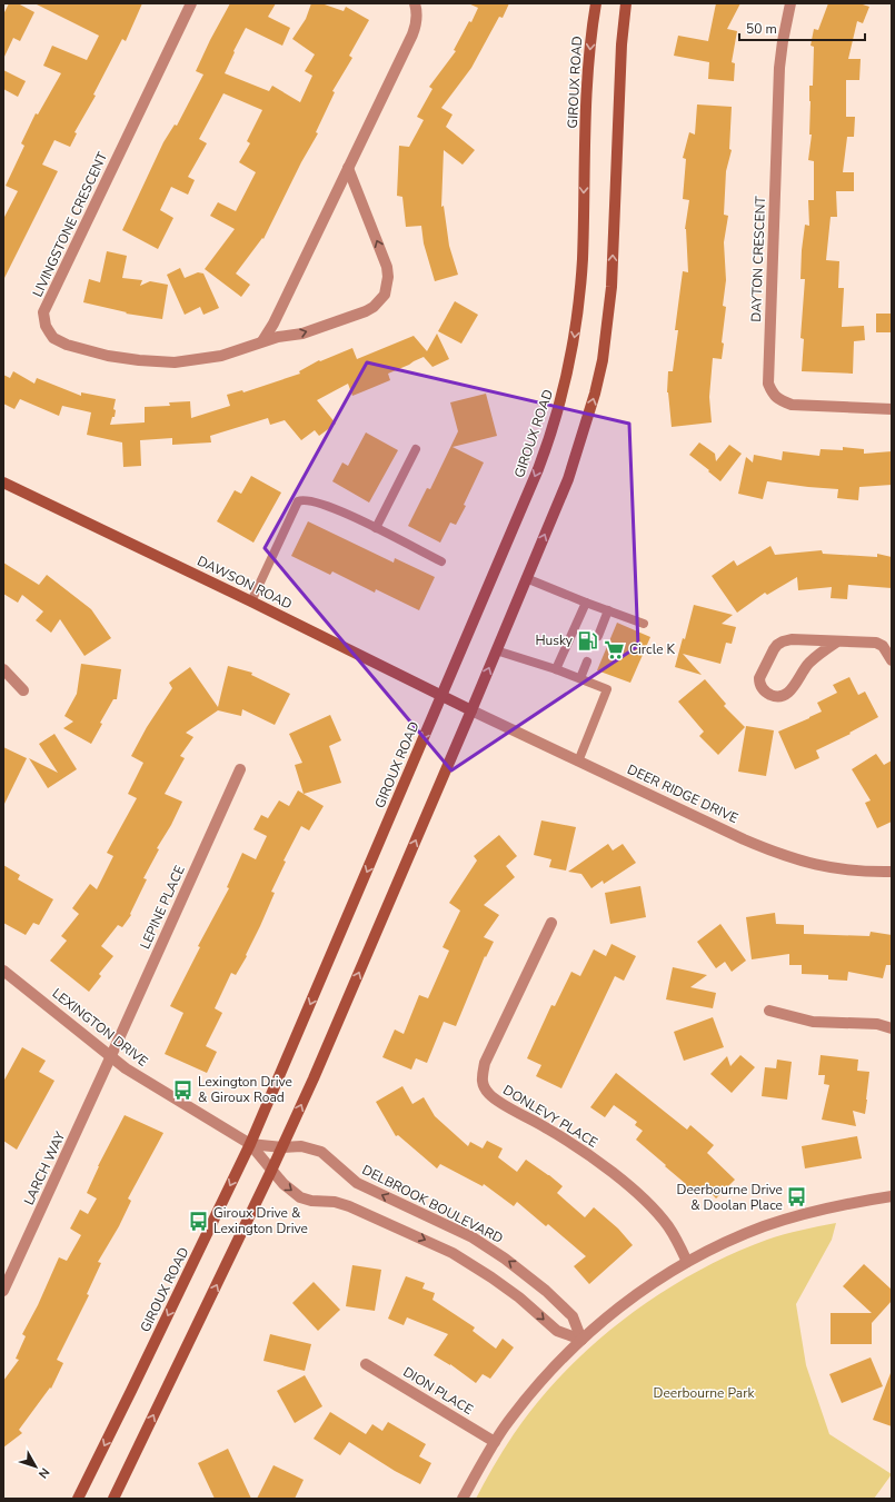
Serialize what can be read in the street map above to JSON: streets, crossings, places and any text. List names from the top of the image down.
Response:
{
  "streets": {
    "main road": ["GIROUX ROAD", "DAWSON ROAD"],
    "street": [
      "LIVINGSTONE CRESCENT",
      "DAYTON CRESCENT",
      "DEER RIDGE DRIVE",
      "LEPINE PLACE",
      "LEXINGTON DRIVE",
      "DONLEVY PLACE",
      "LARCH WAY",
      "DELBROOK BOULEVARD",
      "DION PLACE"
    ]
  },
  "crossings": [
    ["GIROUX ROAD", "DAWSON ROAD"],
    ["GIROUX ROAD", "LEXINGTON DRIVE"],
    ["GIROUX ROAD", "DELBROOK BOULEVARD"],
    ["DAWSON ROAD", "DEER RIDGE DRIVE"],
    ["LEPINE PLACE", "LEXINGTON DRIVE"],
    ["LEPINE PLACE", "LARCH WAY"],
    ["LEXINGTON DRIVE", "LARCH WAY"],
    ["LEXINGTON DRIVE", "DELBROOK BOULEVARD"]
  ],
  "parks": ["Deerbourne Park"],
  "places": {
    "fuel station": ["Husky"],
    "supermarket": ["Circle K"],
    "bus stop": ["Lexington Drive & Giroux Road", "Deerbourne Drive & Doolan Place", "Giroux Drive & Lexington Drive"]
  },
  "scale_bar": "50 m",
  "north": "bottom right"
}
